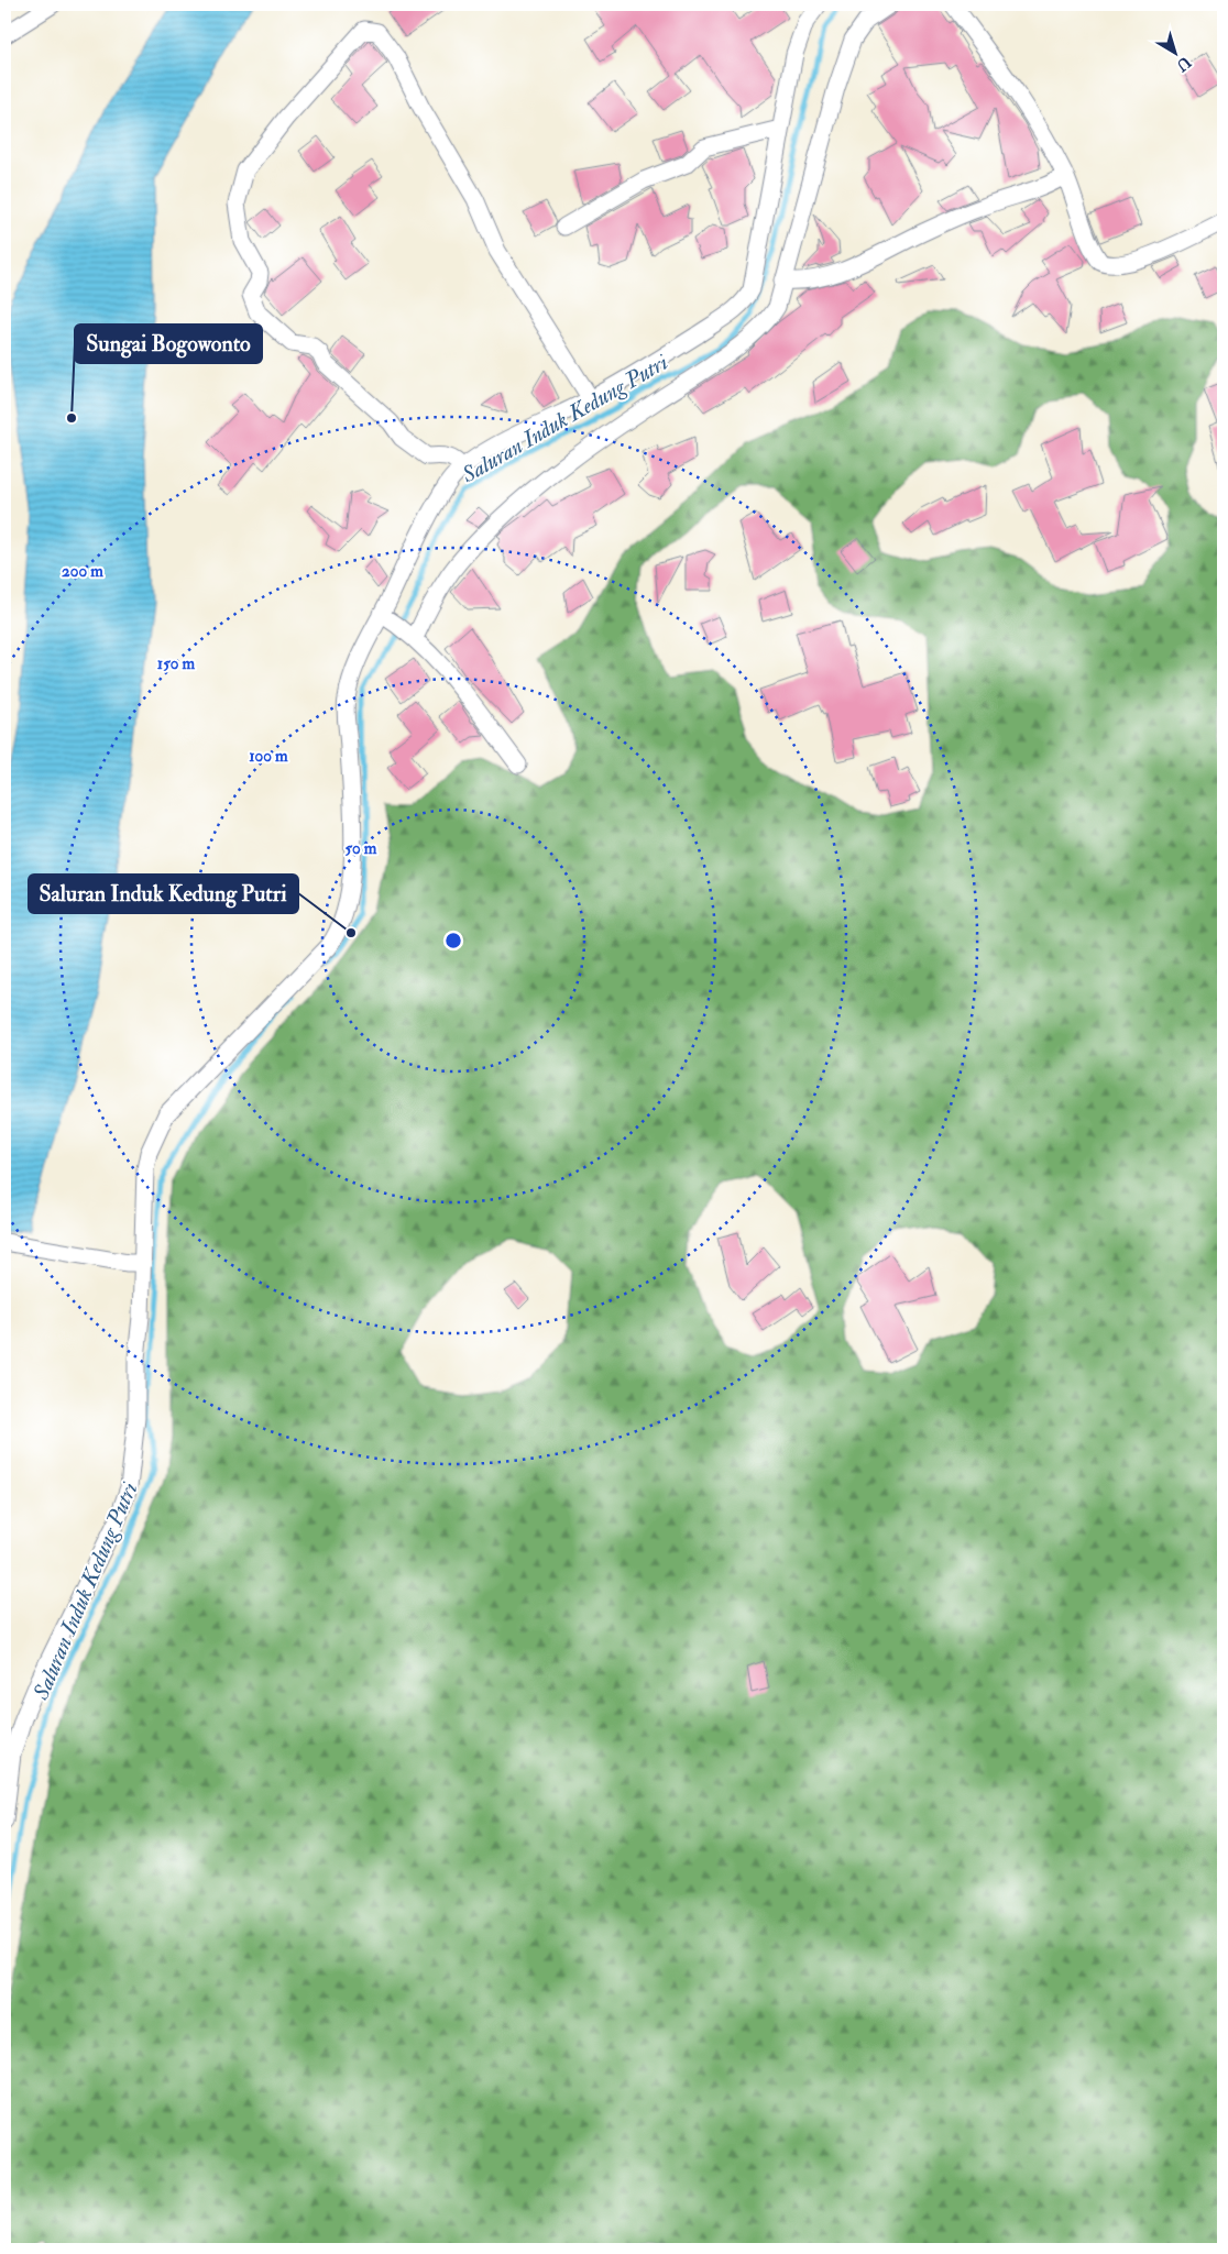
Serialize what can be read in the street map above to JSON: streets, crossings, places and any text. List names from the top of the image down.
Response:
{
  "water": ["Saluran Induk Kedung Putri"],
  "places": ["Sungai Bogowonto", "Saluran Induk Kedung Putri"],
  "north": "bottom right",
  "rings": [
    "200 m",
    "150 m",
    "100 m",
    "50 m"
  ]
}
